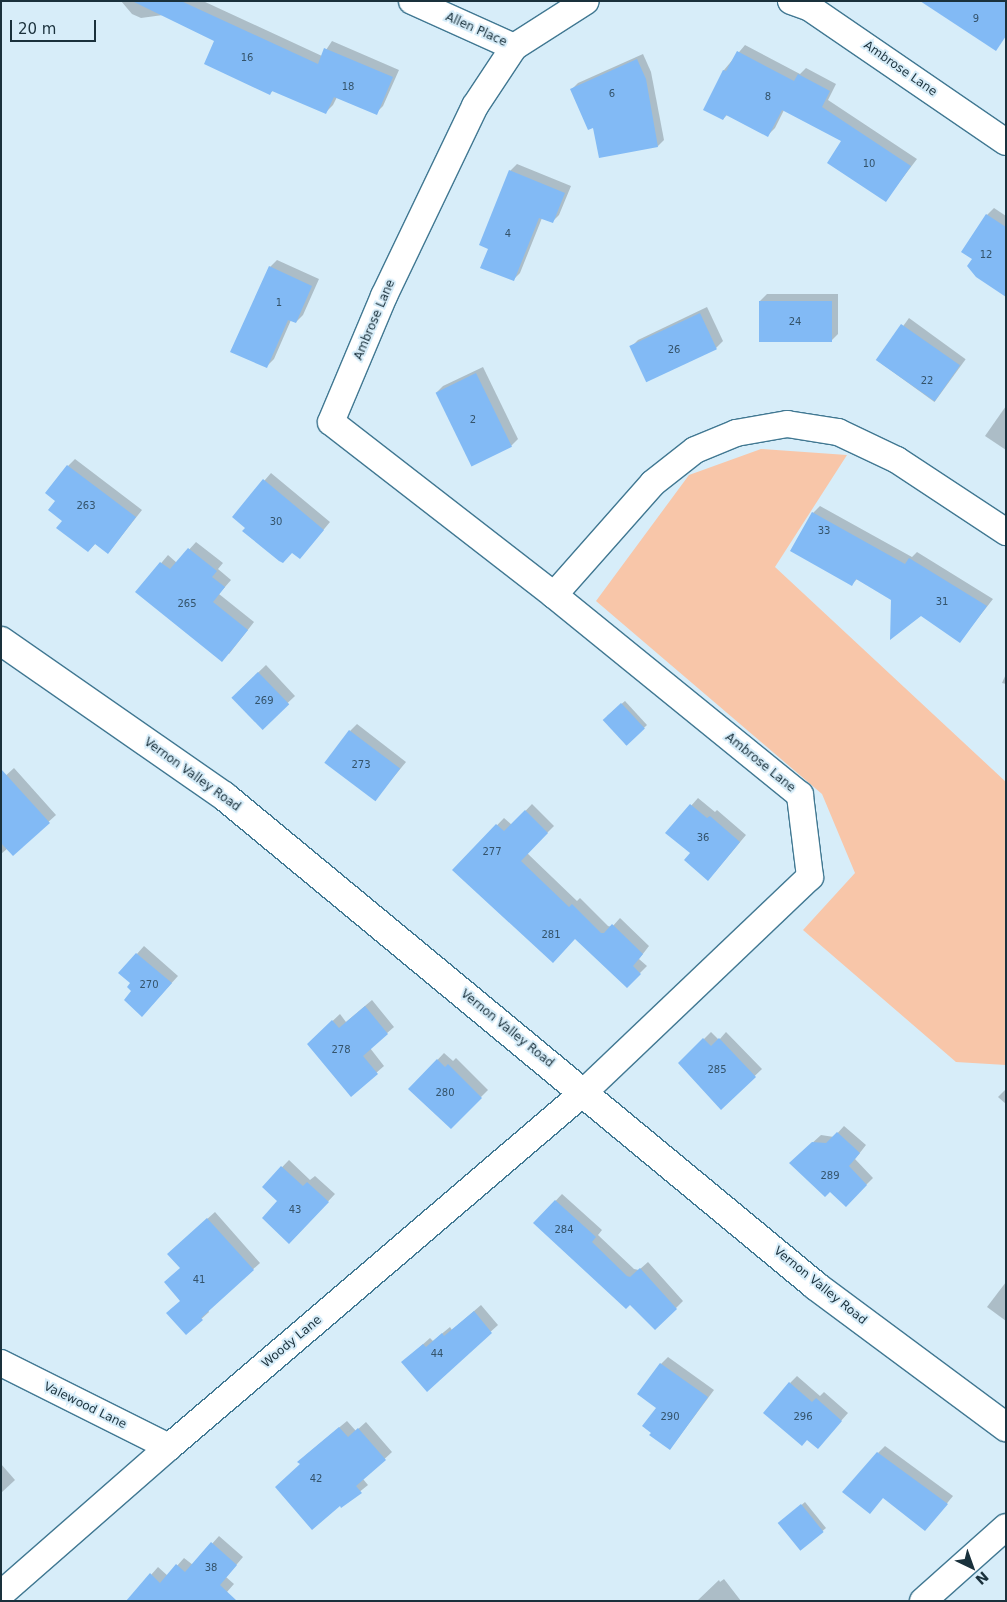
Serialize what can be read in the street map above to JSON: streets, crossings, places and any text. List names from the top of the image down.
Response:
{
  "streets": {
    "main road": ["Vernon Valley Road"],
    "street": [
      "Allen Place",
      "Ambrose Lane",
      "Woody Lane",
      "Valewood Lane"
    ]
  },
  "crossings": [
    ["Allen Place", "Ambrose Lane"],
    ["Ambrose Lane", "Vernon Valley Road"],
    ["Ambrose Lane", "Woody Lane"],
    ["Vernon Valley Road", "Woody Lane"],
    ["Woody Lane", "Valewood Lane"]
  ],
  "house_numbers": [
    "9",
    "16",
    "18",
    "6",
    "8",
    "10",
    "4",
    "12",
    "1",
    "24",
    "26",
    "22",
    "2",
    "263",
    "30",
    "33",
    "31",
    "265",
    "269",
    "273",
    "36",
    "277",
    "281",
    "270",
    "278",
    "285",
    "280",
    "289",
    "43",
    "284",
    "41",
    "44",
    "290",
    "296",
    "42",
    "38"
  ],
  "scale_bar": "20 m",
  "north": "bottom right"
}
